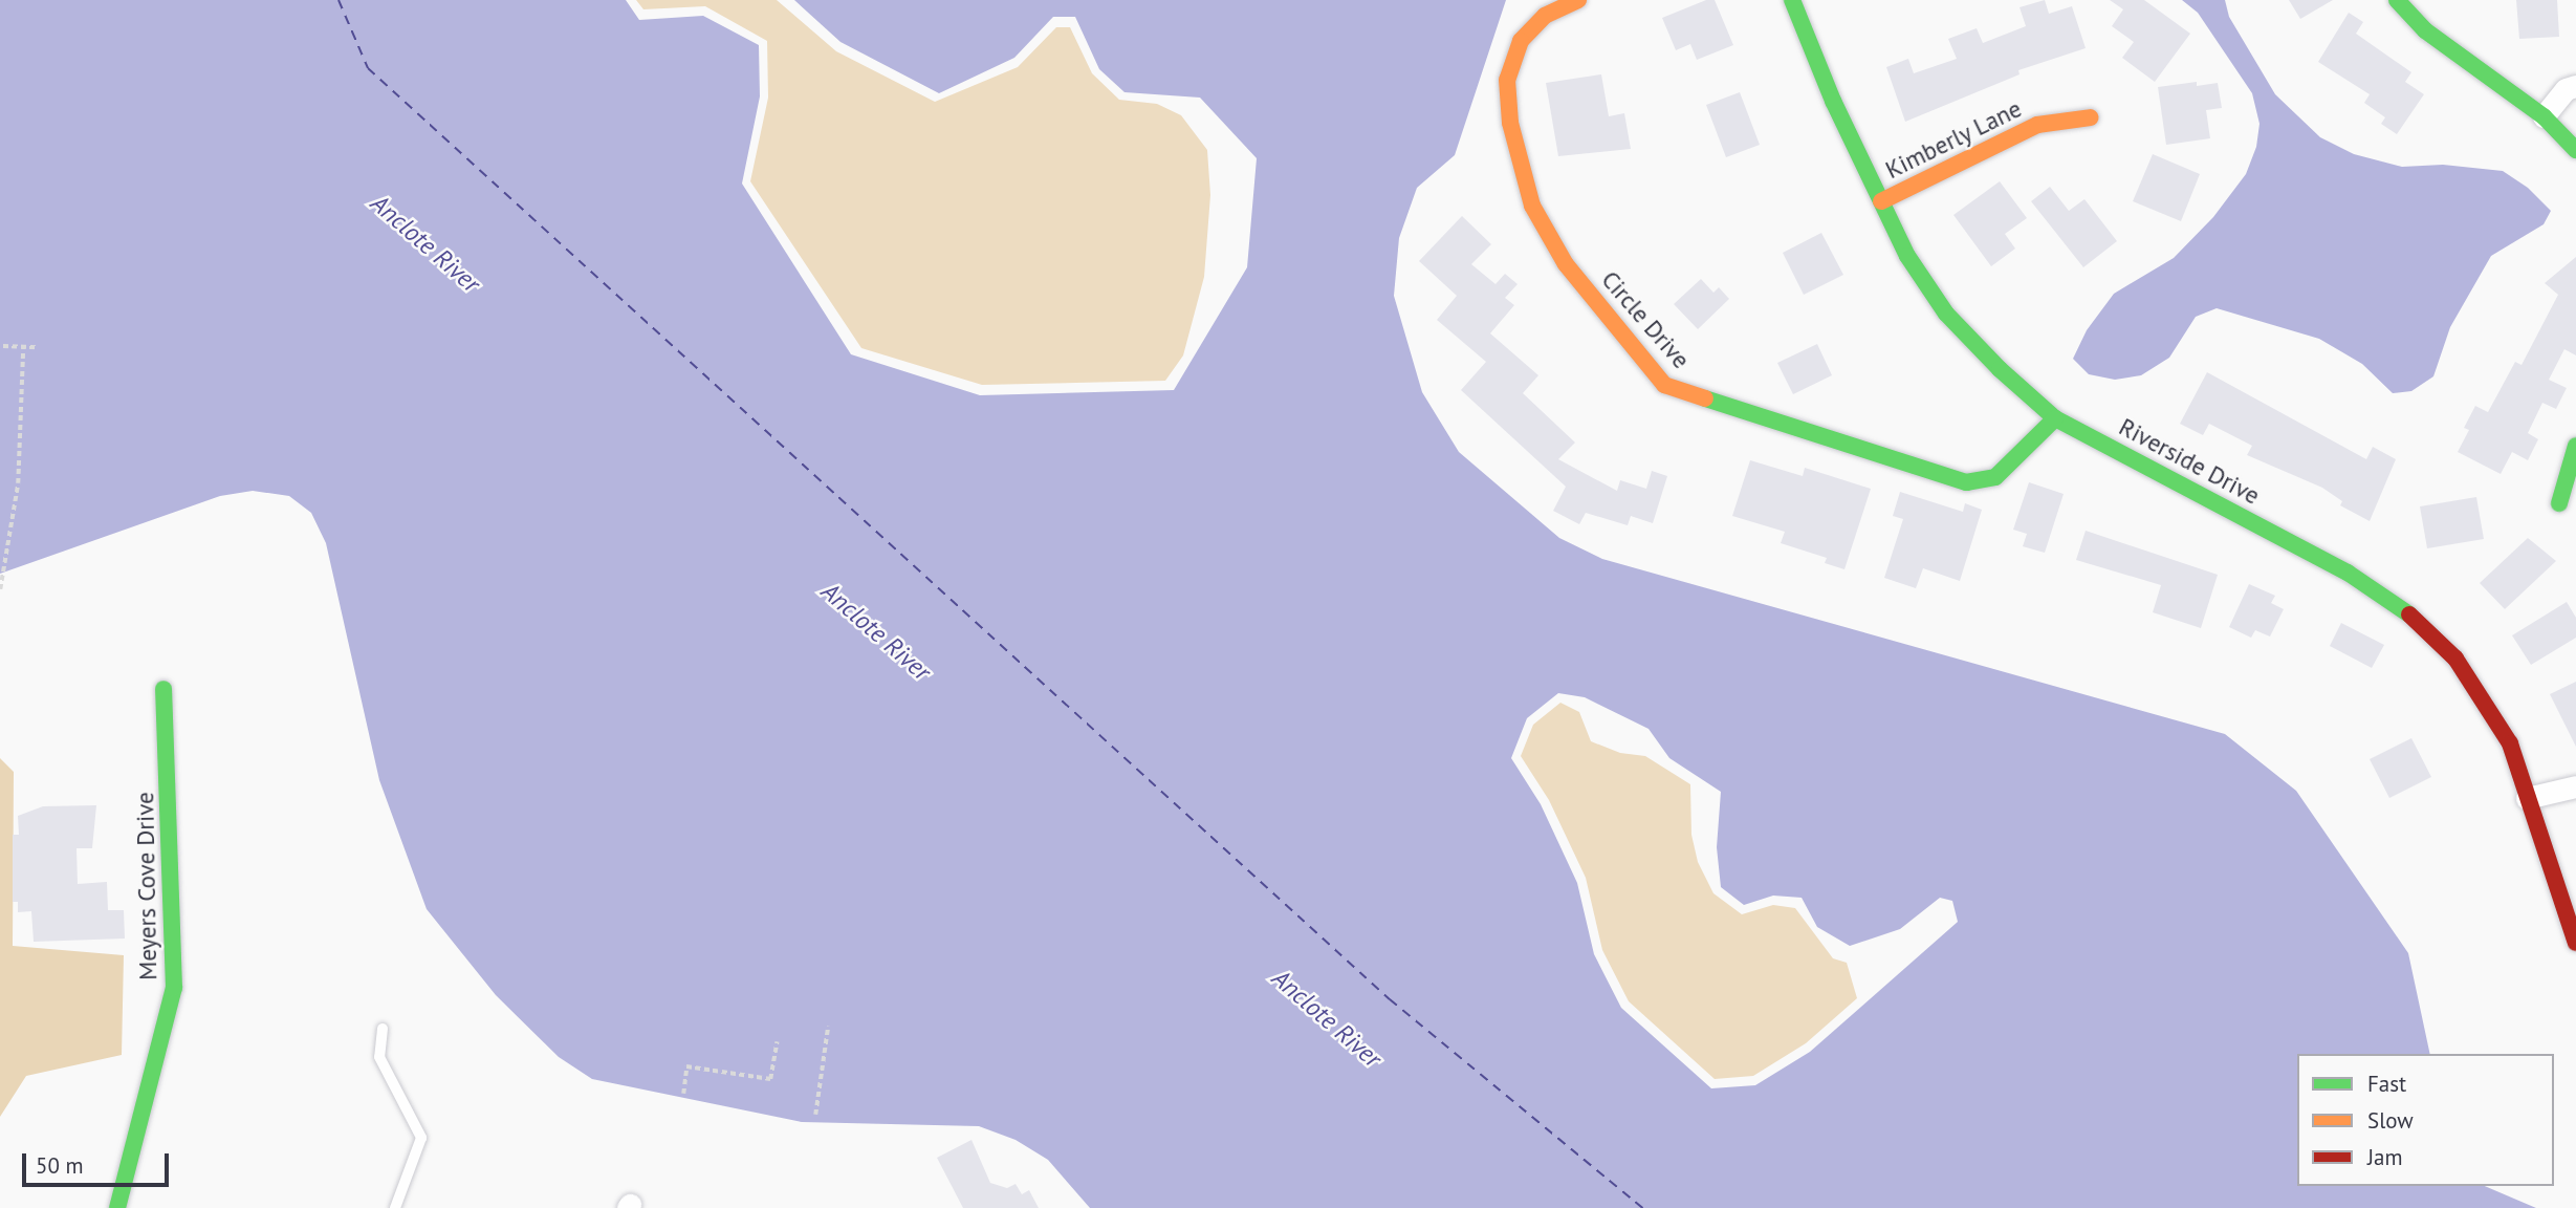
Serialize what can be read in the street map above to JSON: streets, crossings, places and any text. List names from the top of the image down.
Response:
{
  "streets": {
    "street": [
      "Kimberly Lane",
      "Circle Drive",
      "Riverside Drive",
      "Meyers Cove Drive"
    ]
  },
  "crossings": [
    ["Kimberly Lane", "Riverside Drive"],
    ["Circle Drive", "Riverside Drive"]
  ],
  "water": ["Anclote River"],
  "legend": ["Fast", "Slow", "Jam"],
  "scale_bar": "50 m"
}
